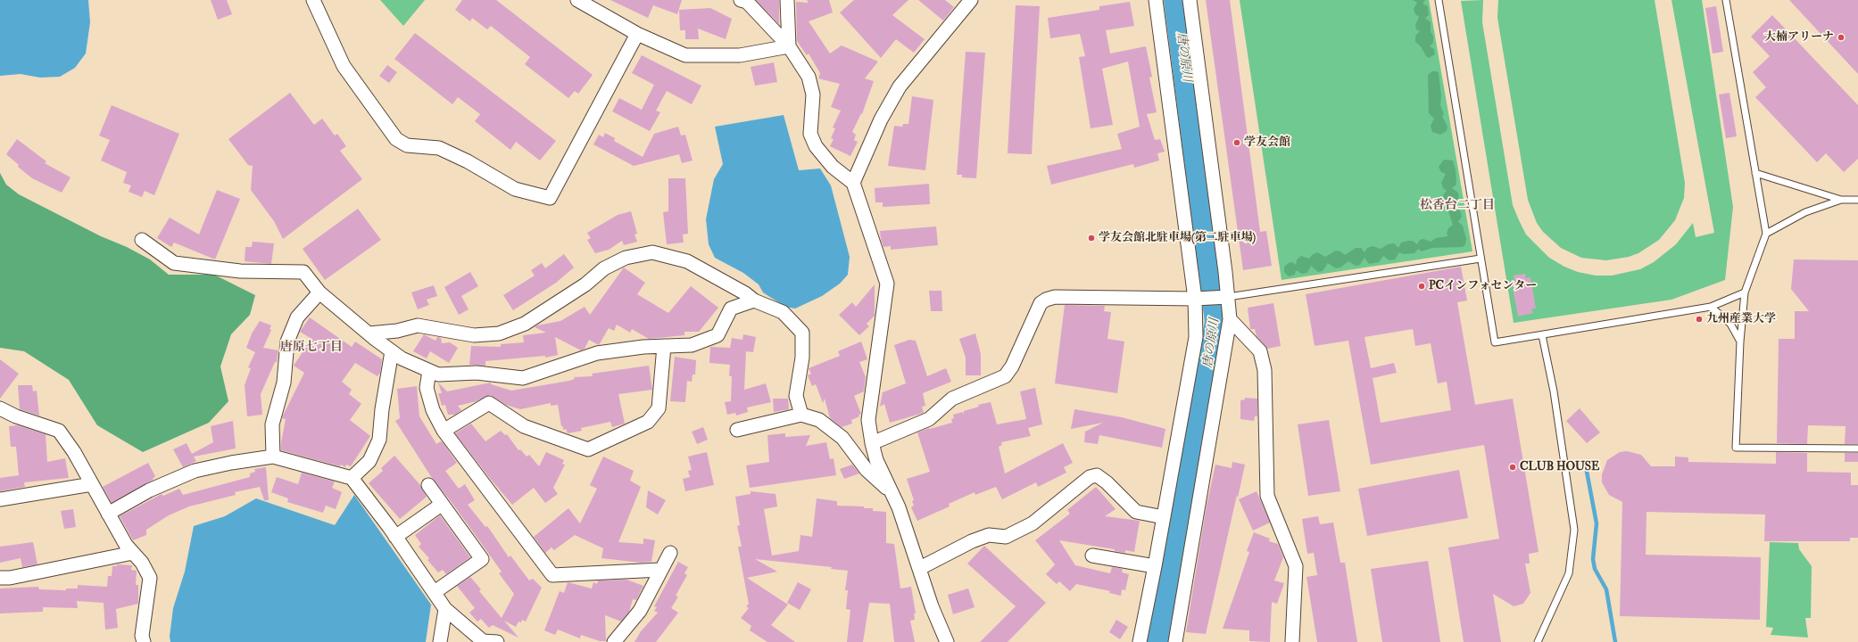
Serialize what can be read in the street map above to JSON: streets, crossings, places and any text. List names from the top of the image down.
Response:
{
  "districts": ["松香台二丁目", "唐原七丁目"],
  "water": ["唐の原川"],
  "places": [
    "大楠アリーナ",
    "学友会館",
    "学友会館北駐車場(第二駐車場)",
    "PCインフォセンター",
    "九州産業大学",
    "CLUB HOUSE"
  ]
}
